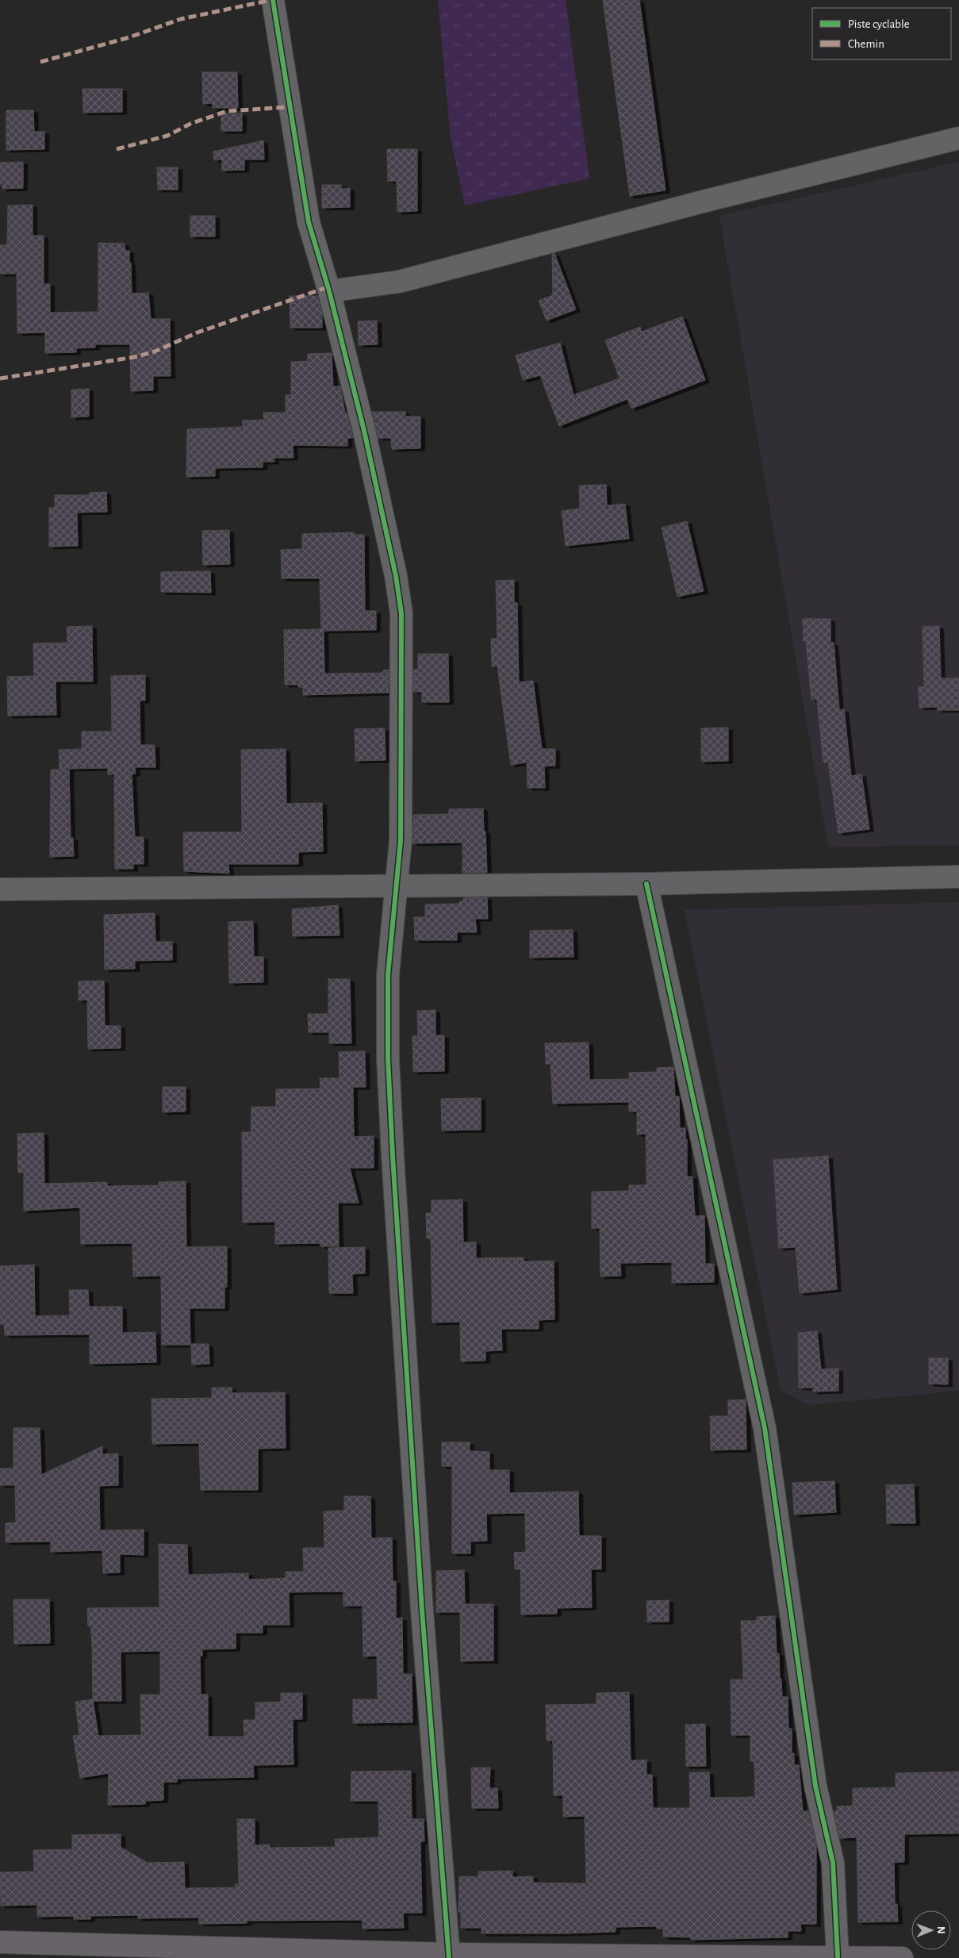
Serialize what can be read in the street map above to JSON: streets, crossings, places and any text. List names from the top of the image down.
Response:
{
  "legend": ["Piste cyclable", "Chemin"],
  "north": "right"
}
